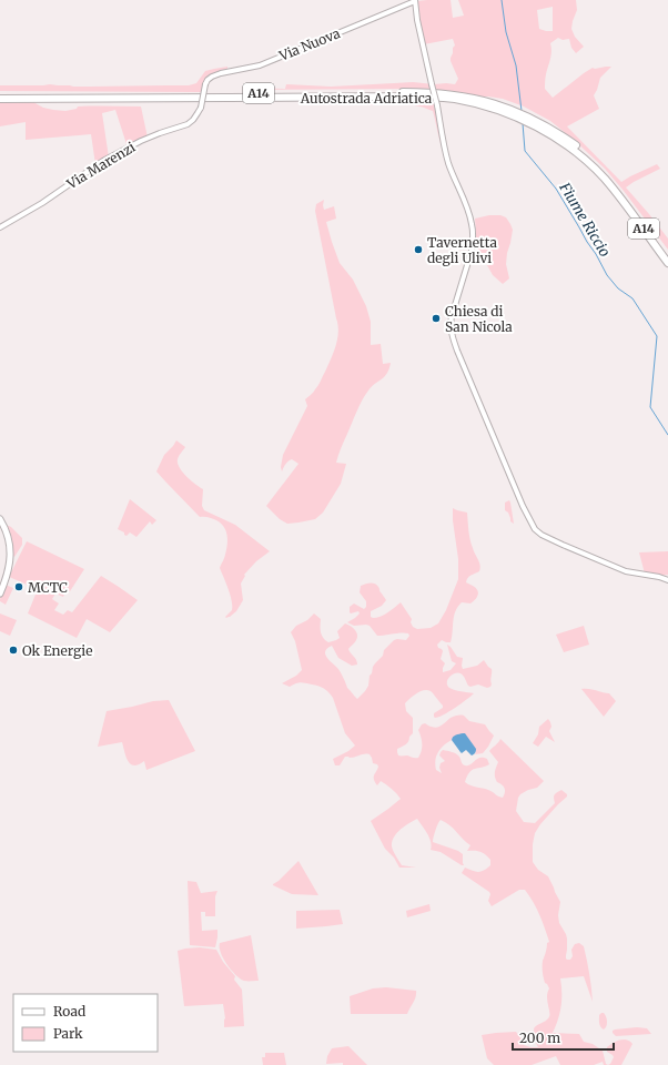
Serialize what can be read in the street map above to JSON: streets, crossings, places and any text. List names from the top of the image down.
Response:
{
  "streets": {
    "highway": ["A14", "Autostrada Adriatica"],
    "street": ["Via Nuova", "Via Marenzi"]
  },
  "crossings": [
    ["Via Nuova", "Via Marenzi"]
  ],
  "water": ["Fiume Riccio"],
  "places": [
    "Tavernetta degli Ulivi",
    "Chiesa di San Nicola",
    "MCTC",
    "Ok Energie"
  ],
  "legend": ["Road", "Park"],
  "scale_bar": "200 m"
}
